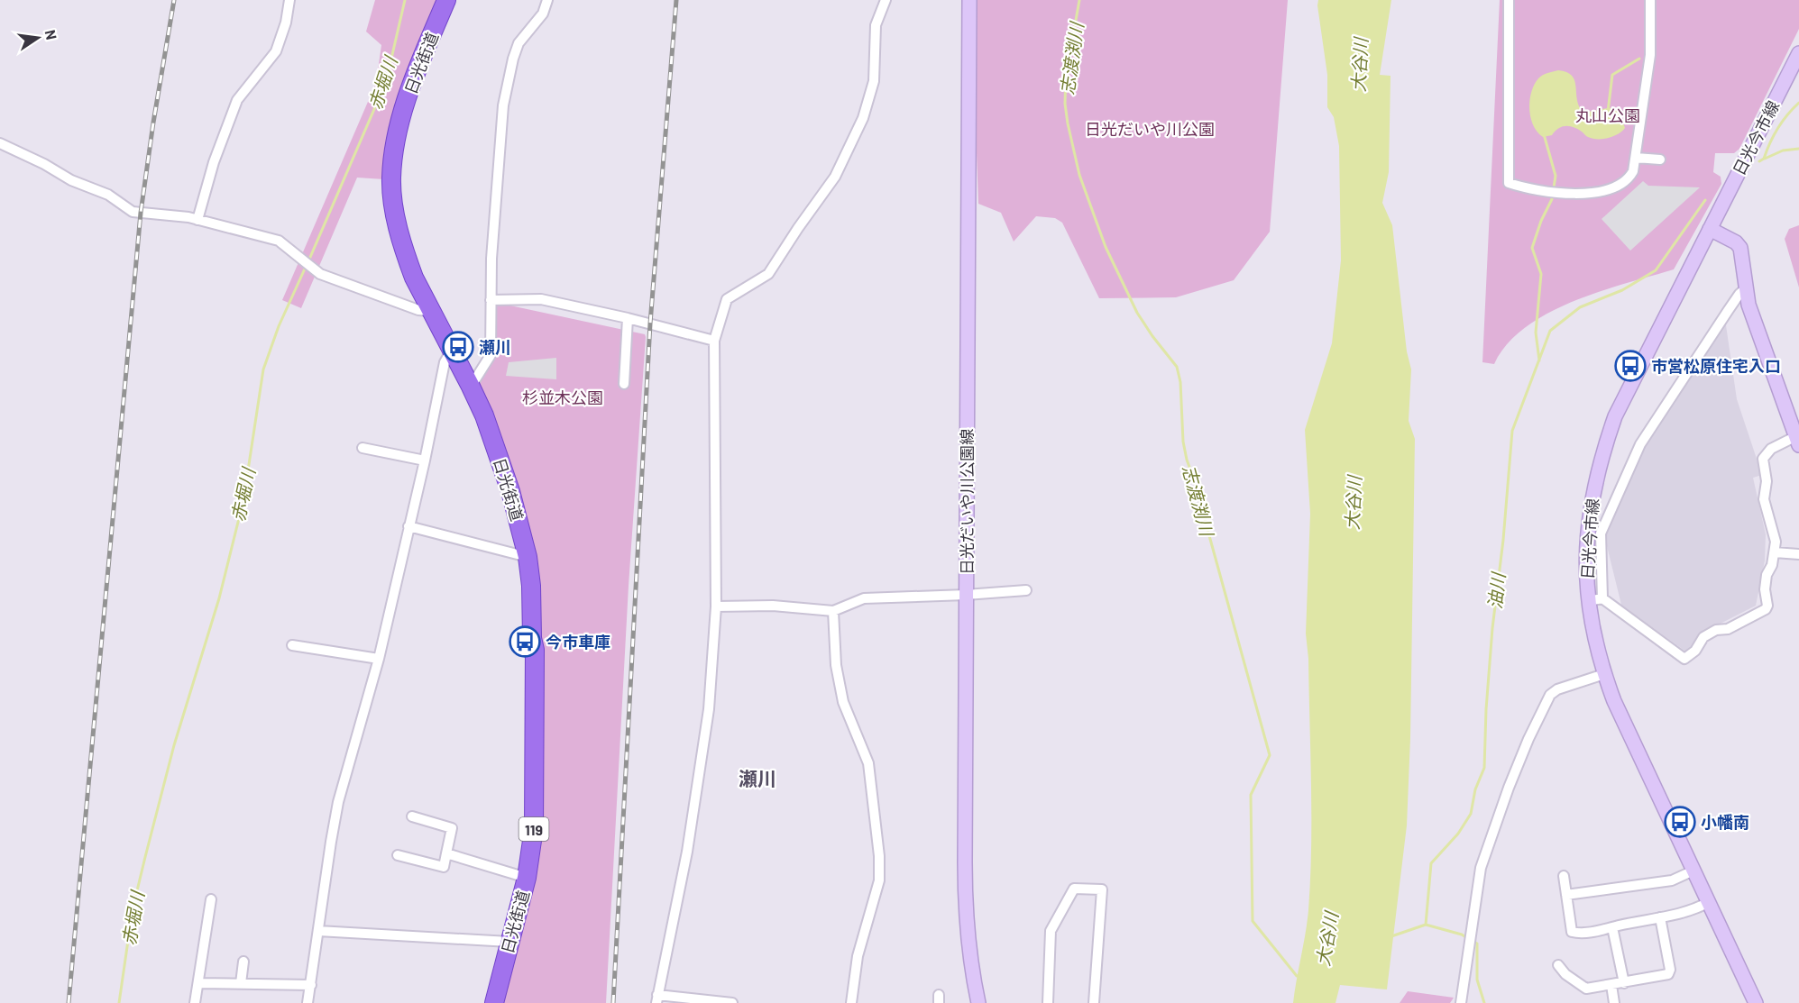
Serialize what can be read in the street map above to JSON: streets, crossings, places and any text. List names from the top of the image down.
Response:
{
  "streets": {
    "highway": ["日光街道", "119"],
    "main road": ["日光今市線", "日光だいや川公園線"]
  },
  "districts": ["瀬川"],
  "water": [
    "志渡渕川",
    "大谷川",
    "赤堀川",
    "油川"
  ],
  "parks": ["丸山公園", "日光だいや川公園", "杉並木公園"],
  "places": {
    "bus stop": [
      "瀬川",
      "市営松原住宅入口",
      "今市車庫",
      "小幡南"
    ]
  },
  "north": "right"
}
